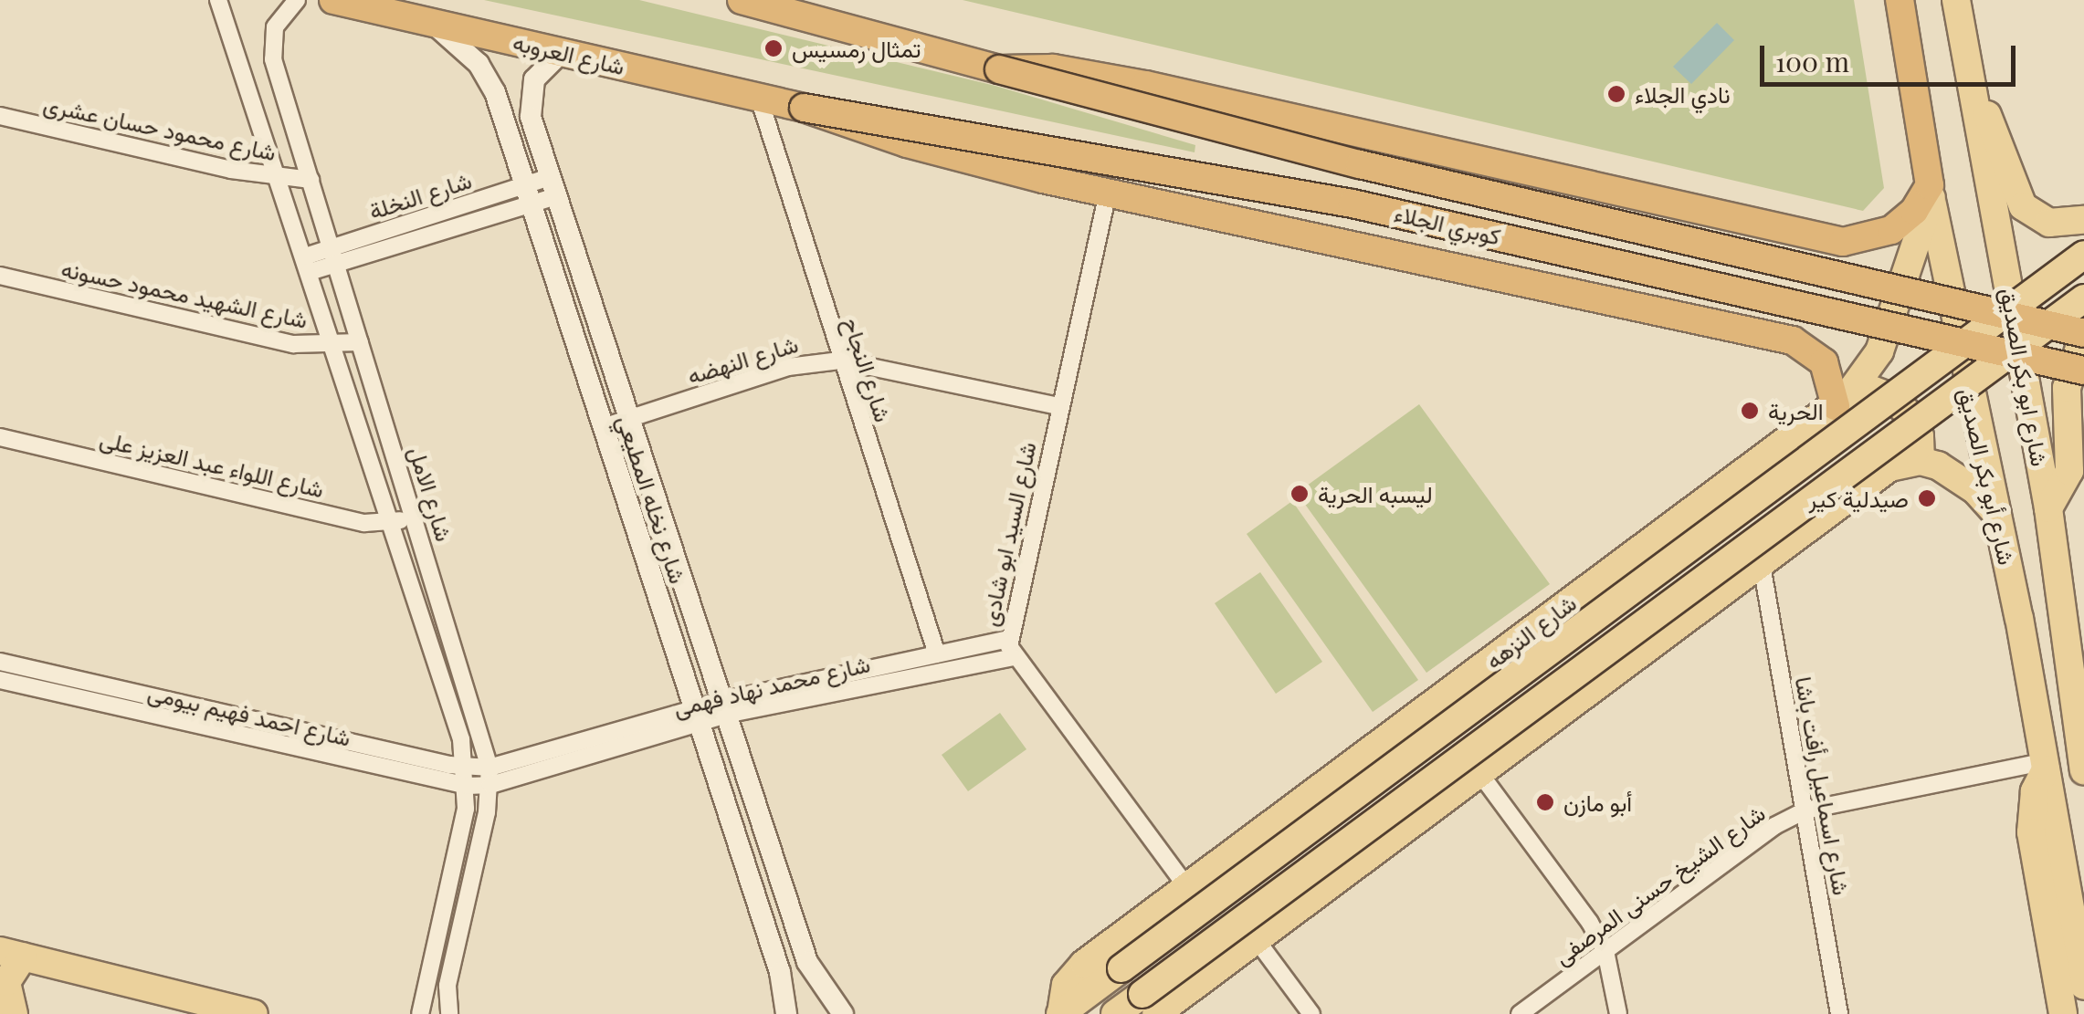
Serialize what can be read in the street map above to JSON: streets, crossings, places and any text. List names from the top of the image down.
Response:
{
  "streets": {
    "highway": ["شارع العروبه", "كوبري الجلاء"],
    "main road": ["شارع ابو بكر الصديق", "شارع أبو بكر الصديق", "شارع النزهه"],
    "street": [
      "شارع محمود حسان عشرى",
      "شارع النخلة",
      "شارع الشهيد محمود حسونه",
      "شارع النهضه",
      "شارع النجاح",
      "شارع اللواء عبد العزيز على",
      "شارع الامل",
      "شارع نخله المطيعي",
      "شارع السيد ابو شادى",
      "شارع محمد نهاد فهمى",
      "شارع احمد فهيم بيومى",
      "شارع اسماعيل رأفت باشا",
      "شارع الشيخ حسنى المرصفى"
    ]
  },
  "crossings": [
    ["شارع العروبه", "كوبري الجلاء"],
    ["شارع العروبه", "شارع النجاح"],
    ["شارع العروبه", "شارع نخله المطيعي"],
    ["شارع محمود حسان عشرى", "شارع الامل"],
    ["شارع النخلة", "شارع الامل"],
    ["شارع النخلة", "شارع نخله المطيعي"],
    ["شارع الشهيد محمود حسونه", "شارع الامل"],
    ["شارع النهضه", "شارع النجاح"],
    ["شارع النهضه", "شارع نخله المطيعي"],
    ["شارع النهضه", "شارع السيد ابو شادى"],
    ["شارع النجاح", "شارع محمد نهاد فهمى"],
    ["شارع اللواء عبد العزيز على", "شارع الامل"],
    ["شارع أبو بكر الصديق", "شارع النزهه"],
    ["شارع أبو بكر الصديق", "شارع الشيخ حسنى المرصفى"],
    ["شارع الامل", "شارع محمد نهاد فهمى"],
    ["شارع الامل", "شارع احمد فهيم بيومى"],
    ["شارع نخله المطيعي", "شارع محمد نهاد فهمى"],
    ["شارع السيد ابو شادى", "شارع النزهه"],
    ["شارع السيد ابو شادى", "شارع محمد نهاد فهمى"],
    ["شارع محمد نهاد فهمى", "شارع احمد فهيم بيومى"],
    ["شارع اسماعيل رأفت باشا", "شارع الشيخ حسنى المرصفى"]
  ],
  "places": [
    "تمثال رمسيس",
    "نادي الجلاء",
    "الحرية",
    "ليسبه الحرية",
    "صيدلية كير",
    "أبو مازن"
  ],
  "scale_bar": "100 m"
}
